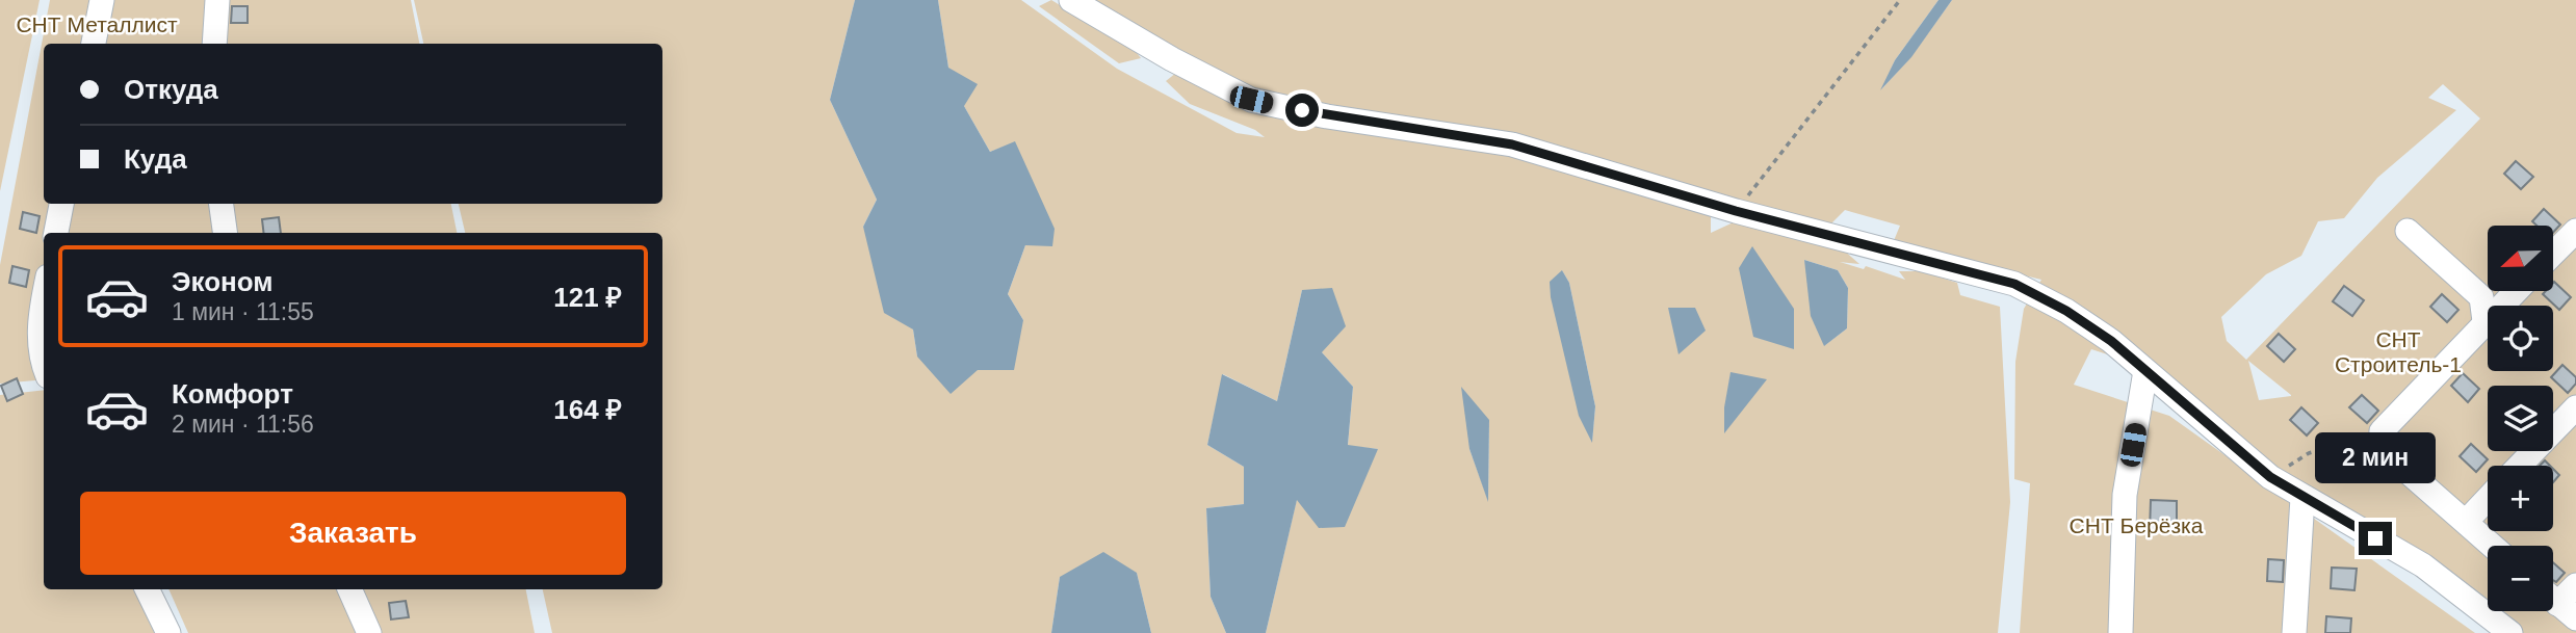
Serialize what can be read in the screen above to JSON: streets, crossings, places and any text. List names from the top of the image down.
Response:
{
  "parks": ["СНТ Металлист", "СНТ Строитель-1", "СНТ Берёзка"],
  "north": "left",
  "page": {
    "banner": ["Откуда", "Куда"],
    "map_buttons": ["+", "−"],
    "list": [
      {
        "name": "Эконом",
        "note": "1 мин · 11:55",
        "value": "121 ₽"
      },
      {
        "name": "Комфорт",
        "note": "2 мин · 11:56",
        "value": "164 ₽"
      }
    ],
    "bubble": "2 мин",
    "buttons": "Заказать"
  }
}
